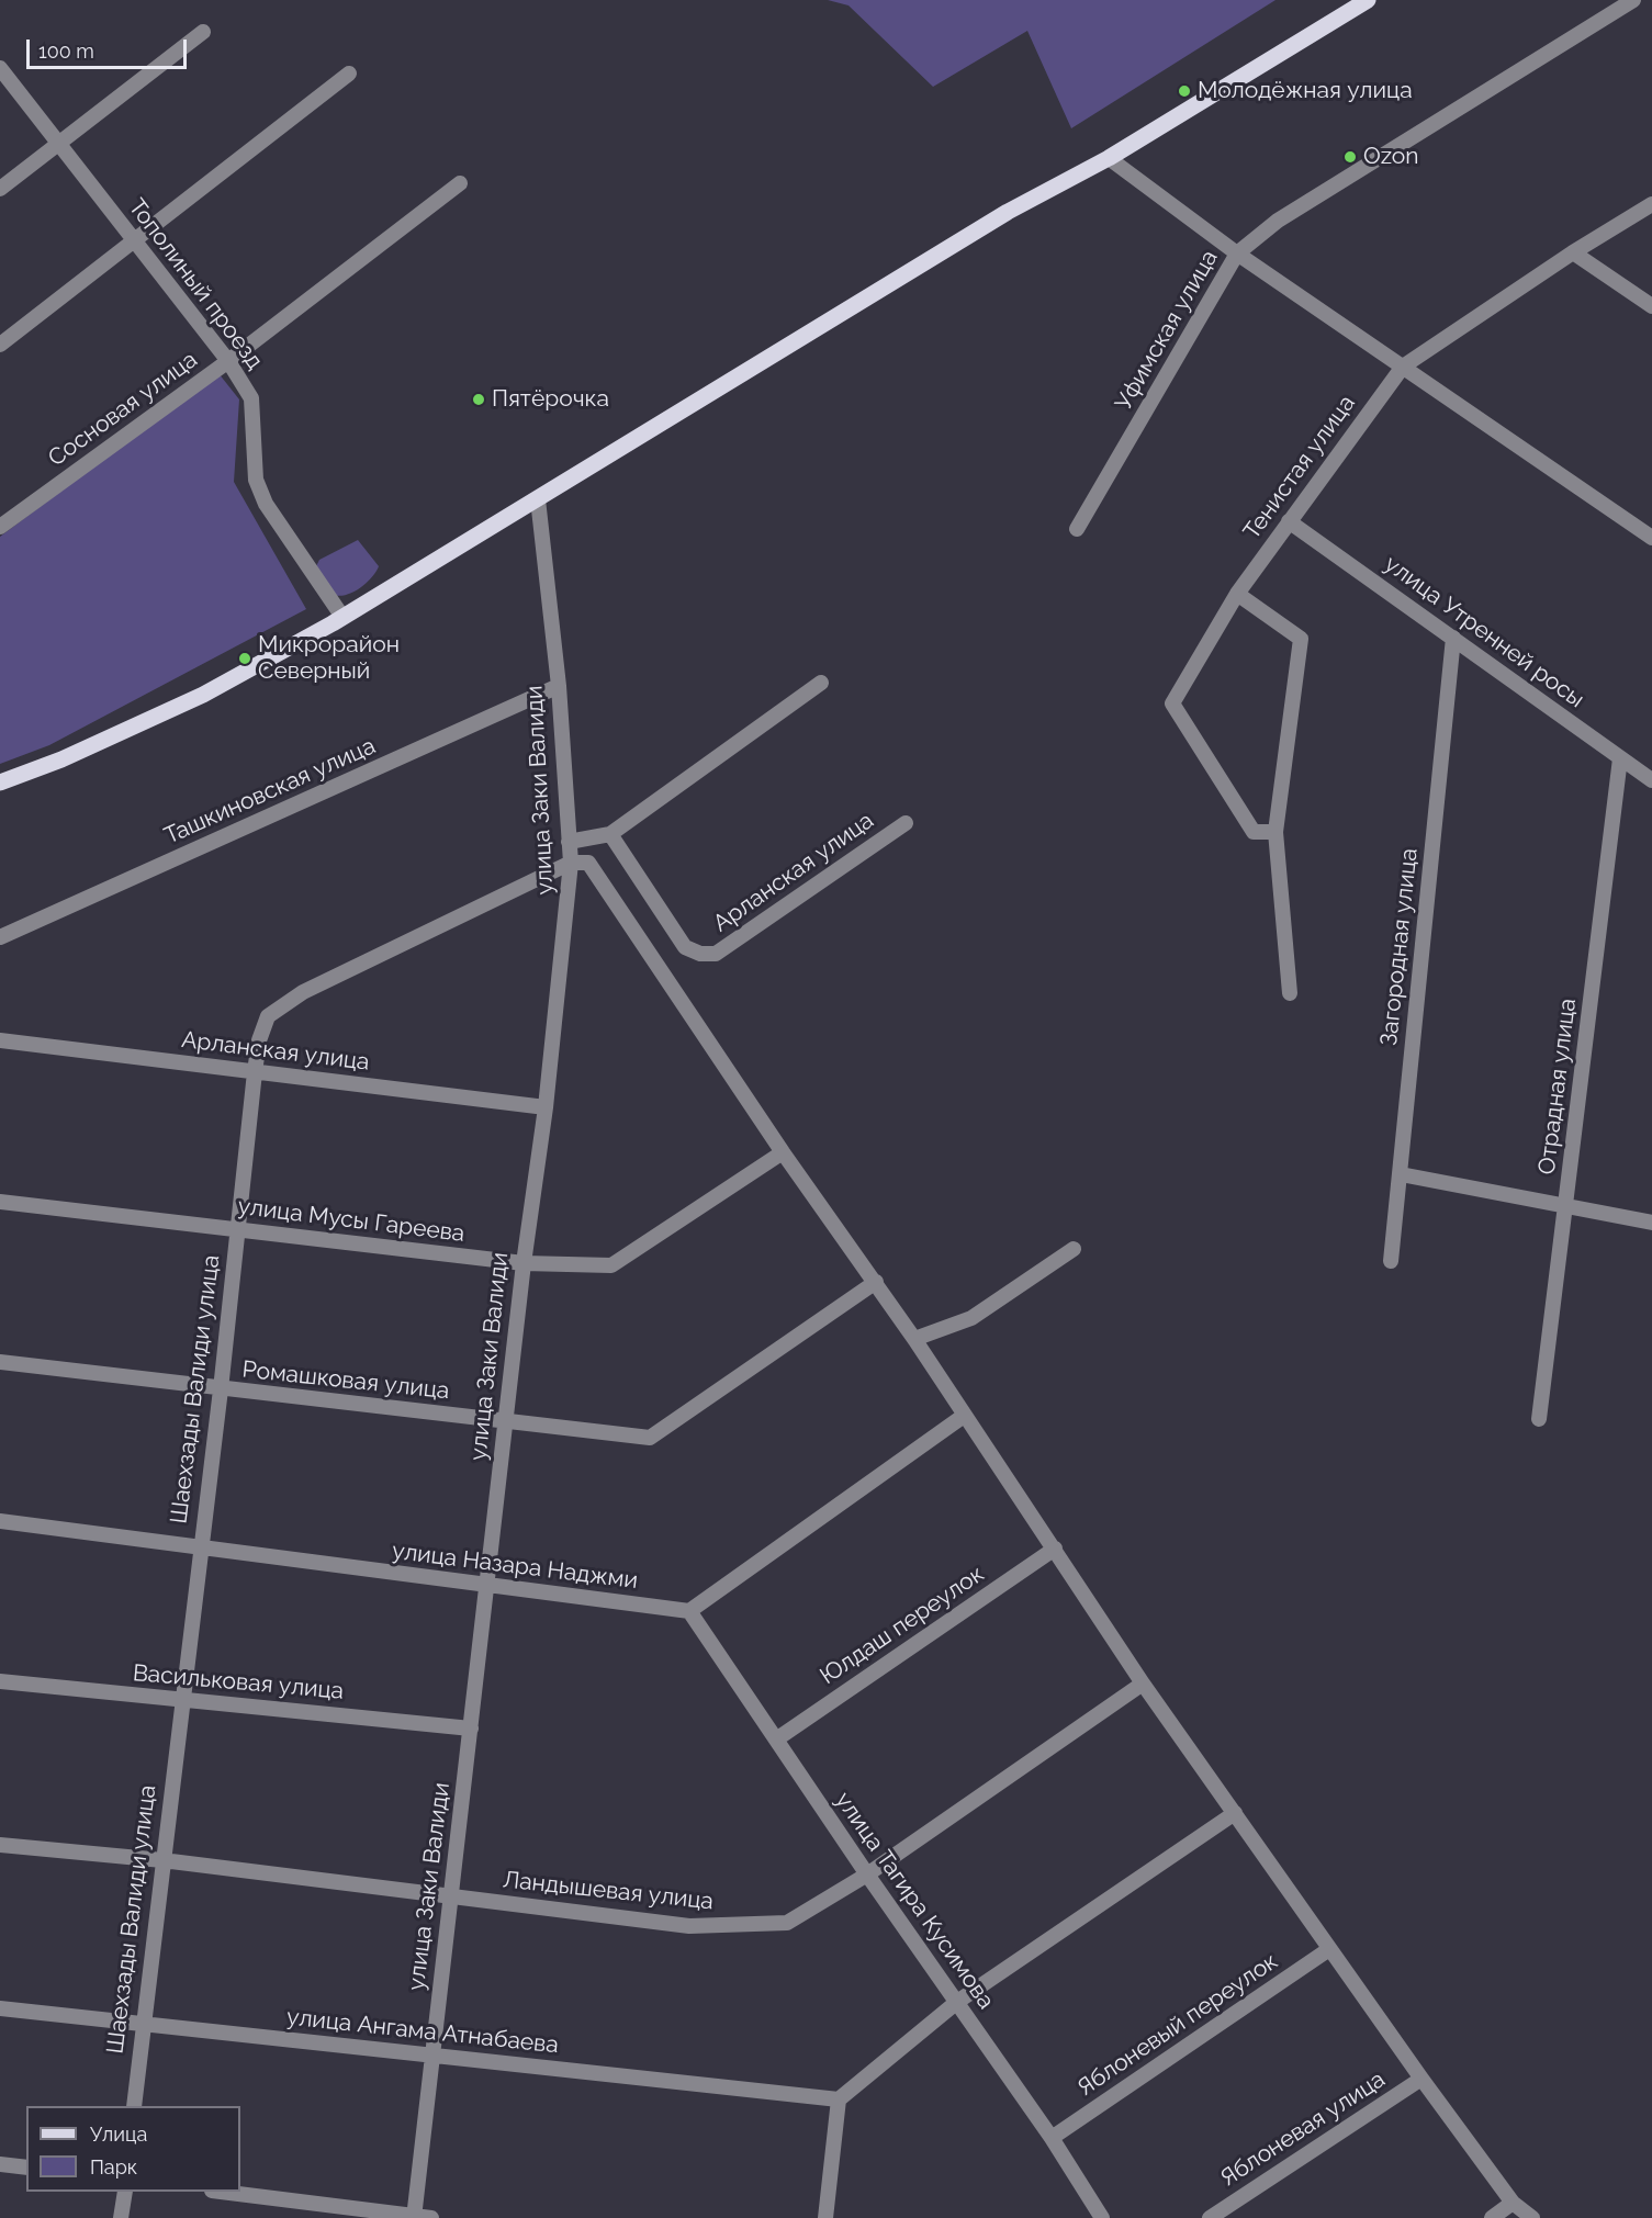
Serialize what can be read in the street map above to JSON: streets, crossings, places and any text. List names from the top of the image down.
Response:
{
  "streets": {
    "street": [
      "Тополиный проезд",
      "Уфимская улица",
      "Сосновая улица",
      "Тенистая улица",
      "улица Утренней росы",
      "улица Заки Валиди",
      "Ташкиновская улица",
      "Арланская улица",
      "Загородная улица",
      "Отрадная улица",
      "улица Мусы Гареева",
      "Ромашковая улица",
      "Шаехзады Валиди улица",
      "улица Назара Наджми",
      "Юлдаш переулок",
      "Васильковая улица",
      "Ландышевая улица",
      "улица Тагира Кусимова",
      "Яблоневый переулок",
      "улица Ангама Атнабаева",
      "Яблоневая улица"
    ]
  },
  "crossings": [
    ["Тополиный проезд", "Сосновая улица"],
    ["Тенистая улица", "улица Утренней росы"],
    ["улица Утренней росы", "Загородная улица"],
    ["улица Утренней росы", "Отрадная улица"],
    ["улица Заки Валиди", "Ташкиновская улица"],
    ["улица Заки Валиди", "Арланская улица"],
    ["улица Заки Валиди", "улица Мусы Гареева"],
    ["улица Заки Валиди", "Ромашковая улица"],
    ["улица Заки Валиди", "Шаехзады Валиди улица"],
    ["улица Заки Валиди", "улица Назара Наджми"],
    ["улица Заки Валиди", "Васильковая улица"],
    ["улица Заки Валиди", "Ландышевая улица"],
    ["улица Заки Валиди", "улица Ангама Атнабаева"],
    ["Арланская улица", "Шаехзады Валиди улица"],
    ["улица Мусы Гареева", "Шаехзады Валиди улица"],
    ["Ромашковая улица", "Шаехзады Валиди улица"],
    ["Шаехзады Валиди улица", "улица Назара Наджми"],
    ["Шаехзады Валиди улица", "Васильковая улица"],
    ["Шаехзады Валиди улица", "Ландышевая улица"],
    ["Шаехзады Валиди улица", "улица Ангама Атнабаева"],
    ["улица Назара Наджми", "улица Тагира Кусимова"],
    ["Юлдаш переулок", "улица Тагира Кусимова"],
    ["Ландышевая улица", "улица Тагира Кусимова"],
    ["улица Тагира Кусимова", "Яблоневый переулок"]
  ],
  "places": [
    "Молодёжная улица",
    "Ozon",
    "Пятёрочка",
    "Микрорайон Северный"
  ],
  "legend": ["Улица", "Парк"],
  "scale_bar": "100 m"
}
